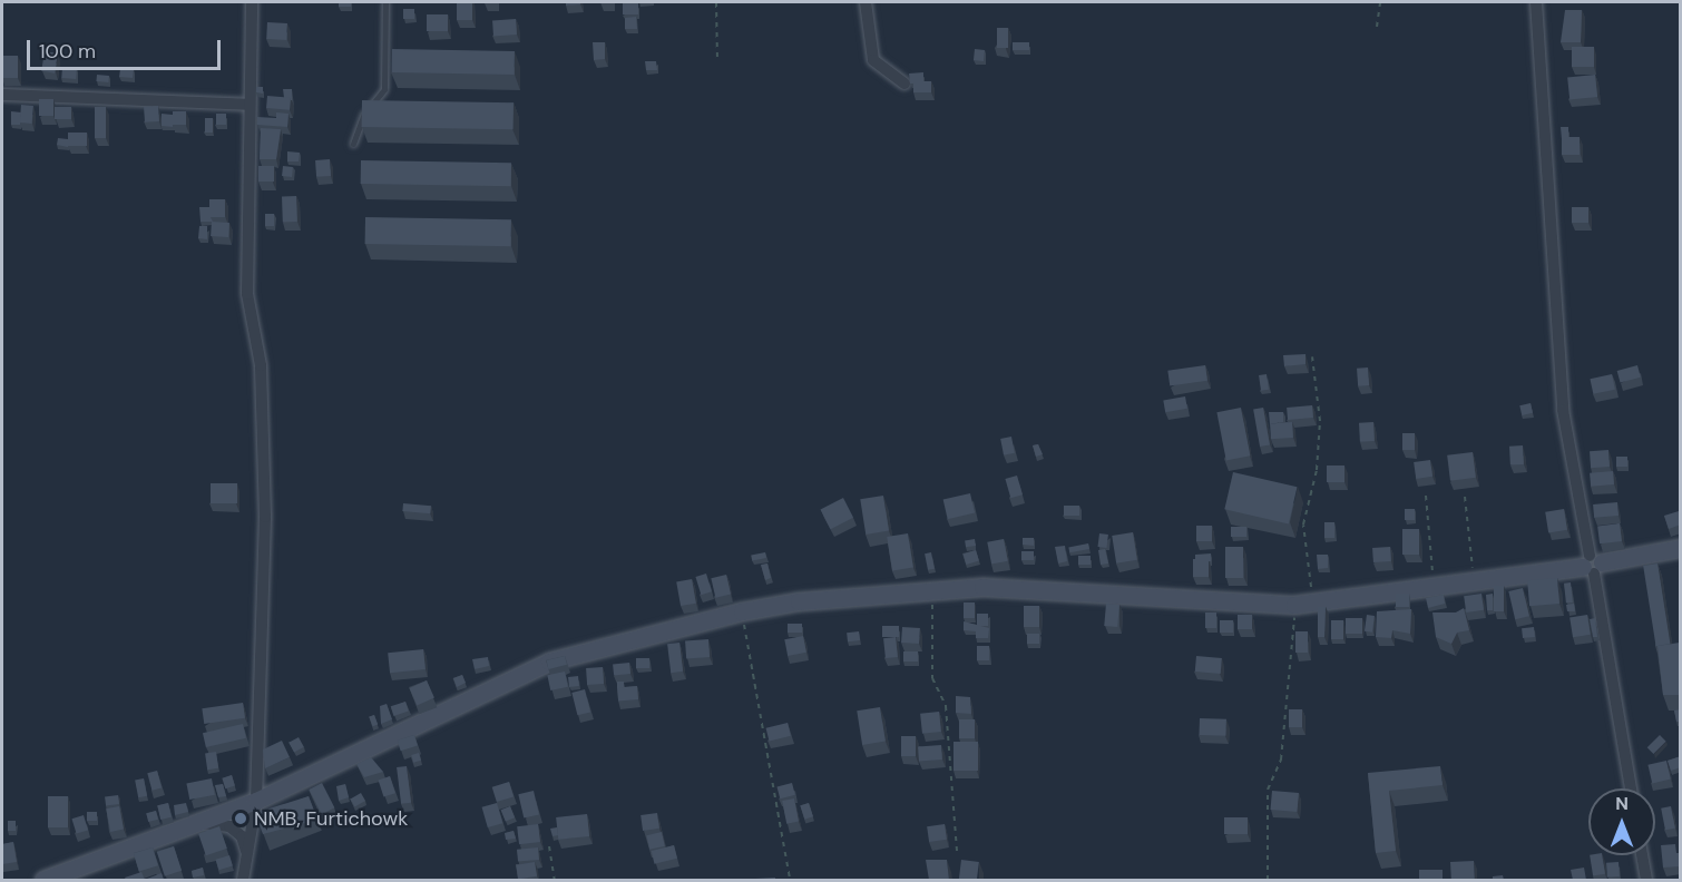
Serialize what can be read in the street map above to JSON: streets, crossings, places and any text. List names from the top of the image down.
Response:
{
  "places": ["NMB, Furtichowk"],
  "scale_bar": "100 m",
  "north": "top"
}
